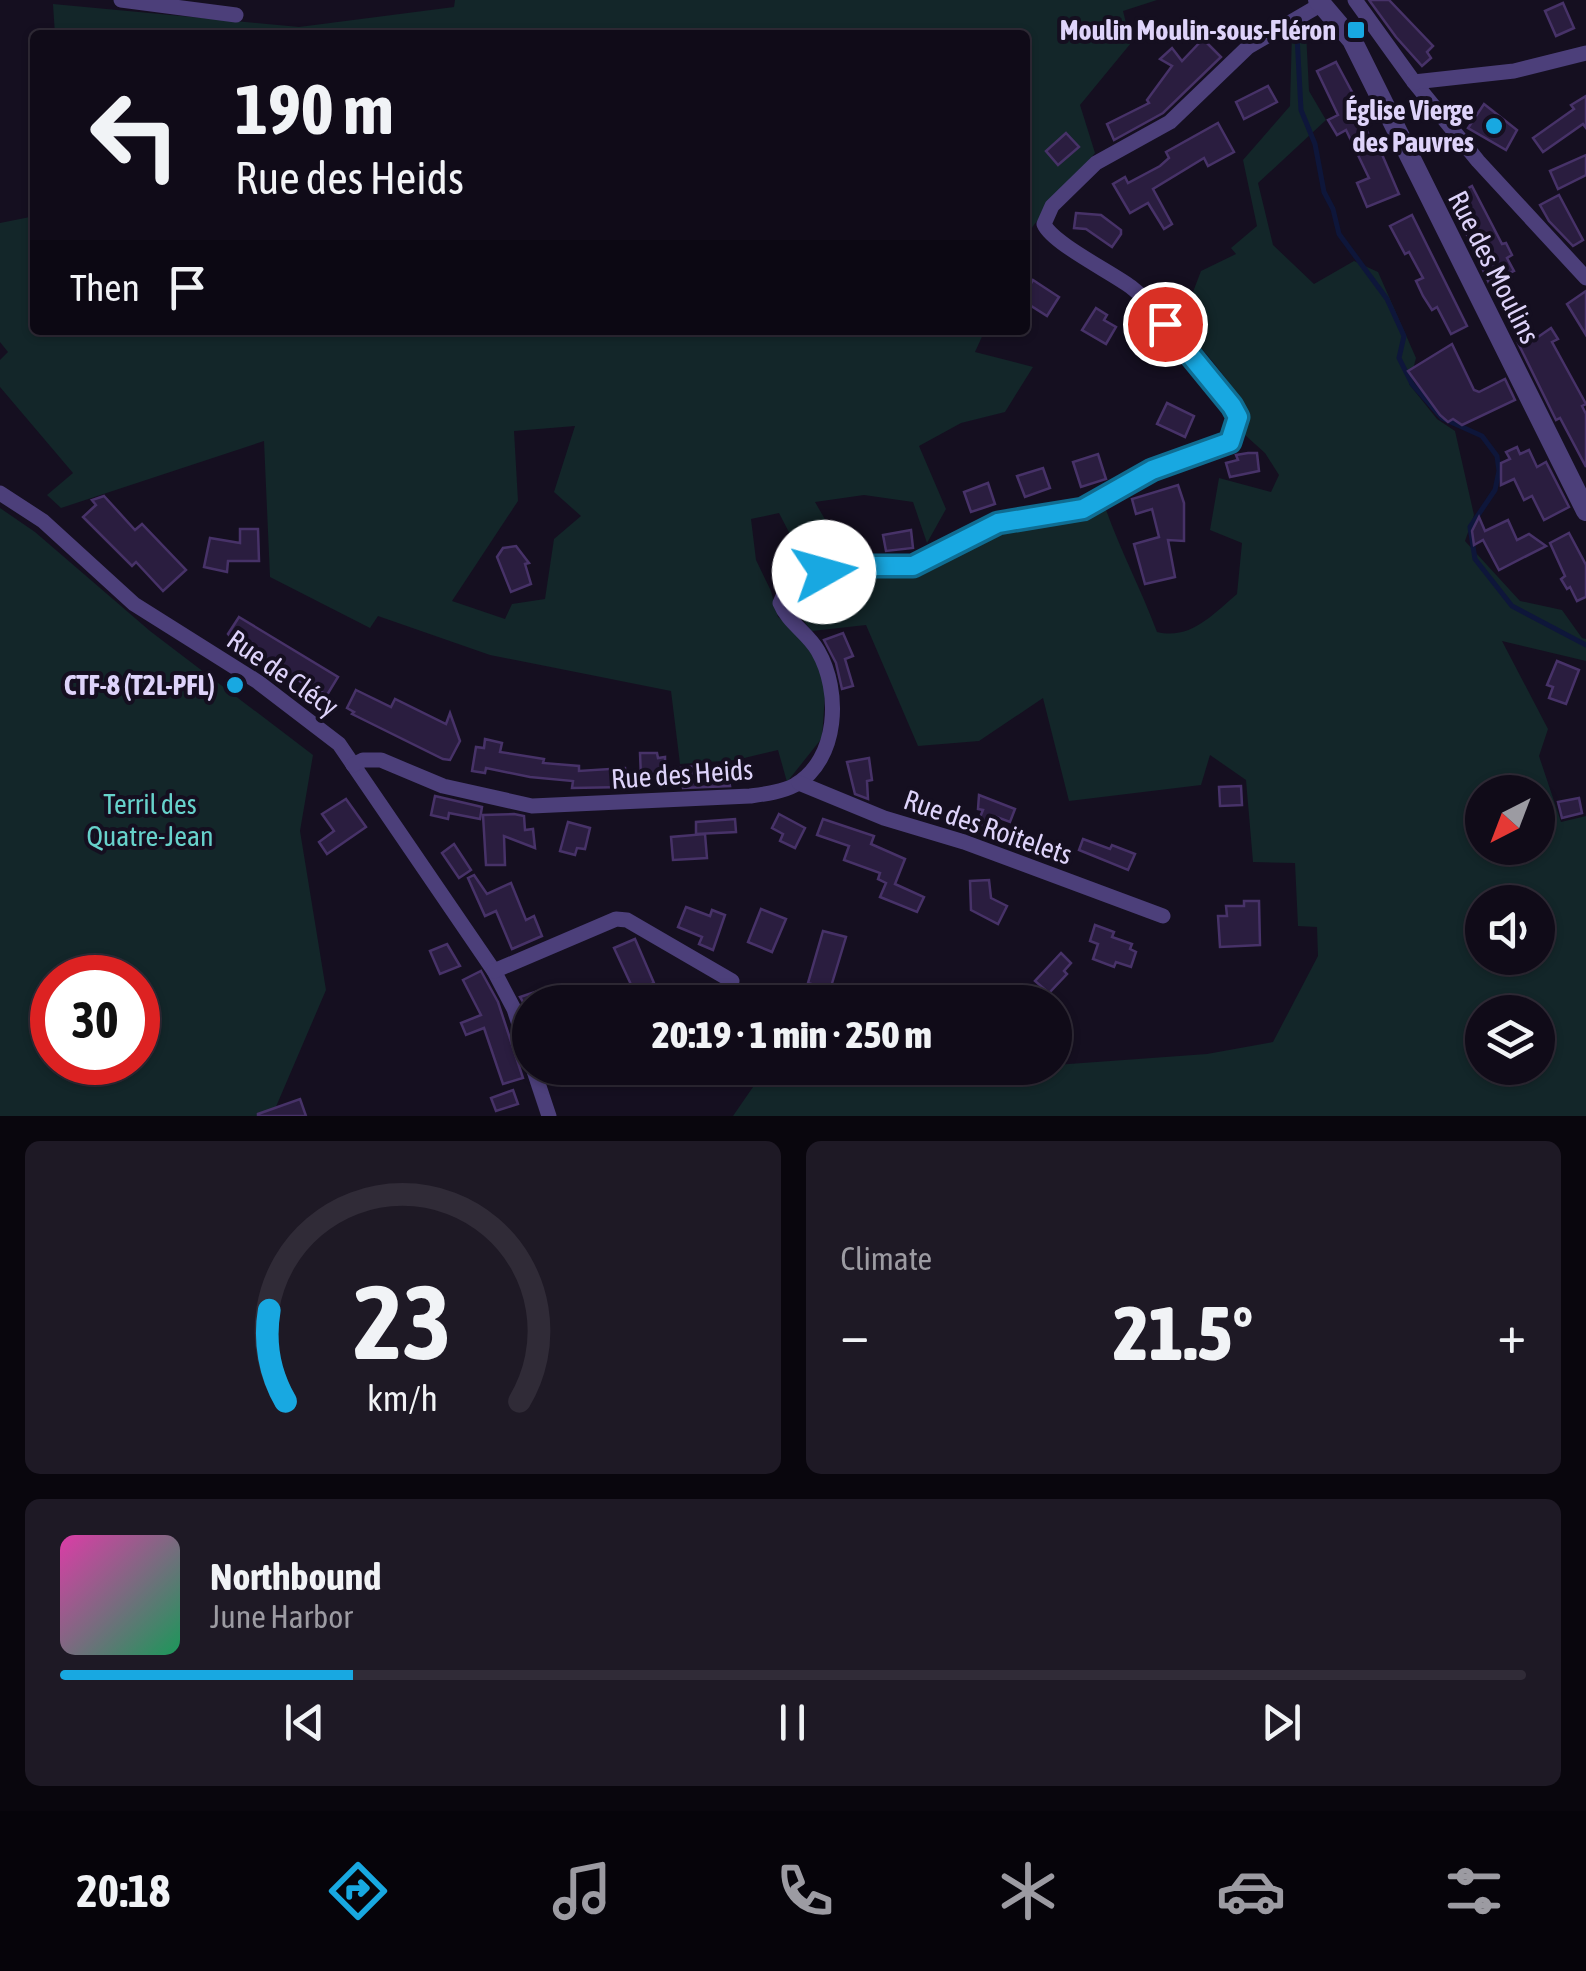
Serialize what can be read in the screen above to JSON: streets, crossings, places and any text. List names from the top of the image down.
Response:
{
  "streets": {
    "street": [
      "Rue des Moulins",
      "Rue de Clécy",
      "Rue des Heids",
      "Rue des Roitelets"
    ]
  },
  "crossings": [
    ["Rue de Clécy", "Rue des Heids"],
    ["Rue des Heids", "Rue des Roitelets"]
  ],
  "parks": ["Terril des Quatre-Jean"],
  "places": {
    "transit": ["Moulin Moulin-sous-Fléron"],
    "other": ["Église Vierge des Pauvres", "CTF-8 (T2L-PFL)"]
  },
  "north": "bottom left",
  "page": {
    "turn": ["190 m", "Rue des Heids"],
    "then": "Then",
    "limit": "30",
    "trip": "20:19 · 1 min · 250 m",
    "tile": "Climate",
    "heat": ["−", "21.5°", "+"],
    "song": ["Northbound", "June Harbor"],
    "tabs": "20:18",
    "gauge": ["23", "km/h"]
  }
}
